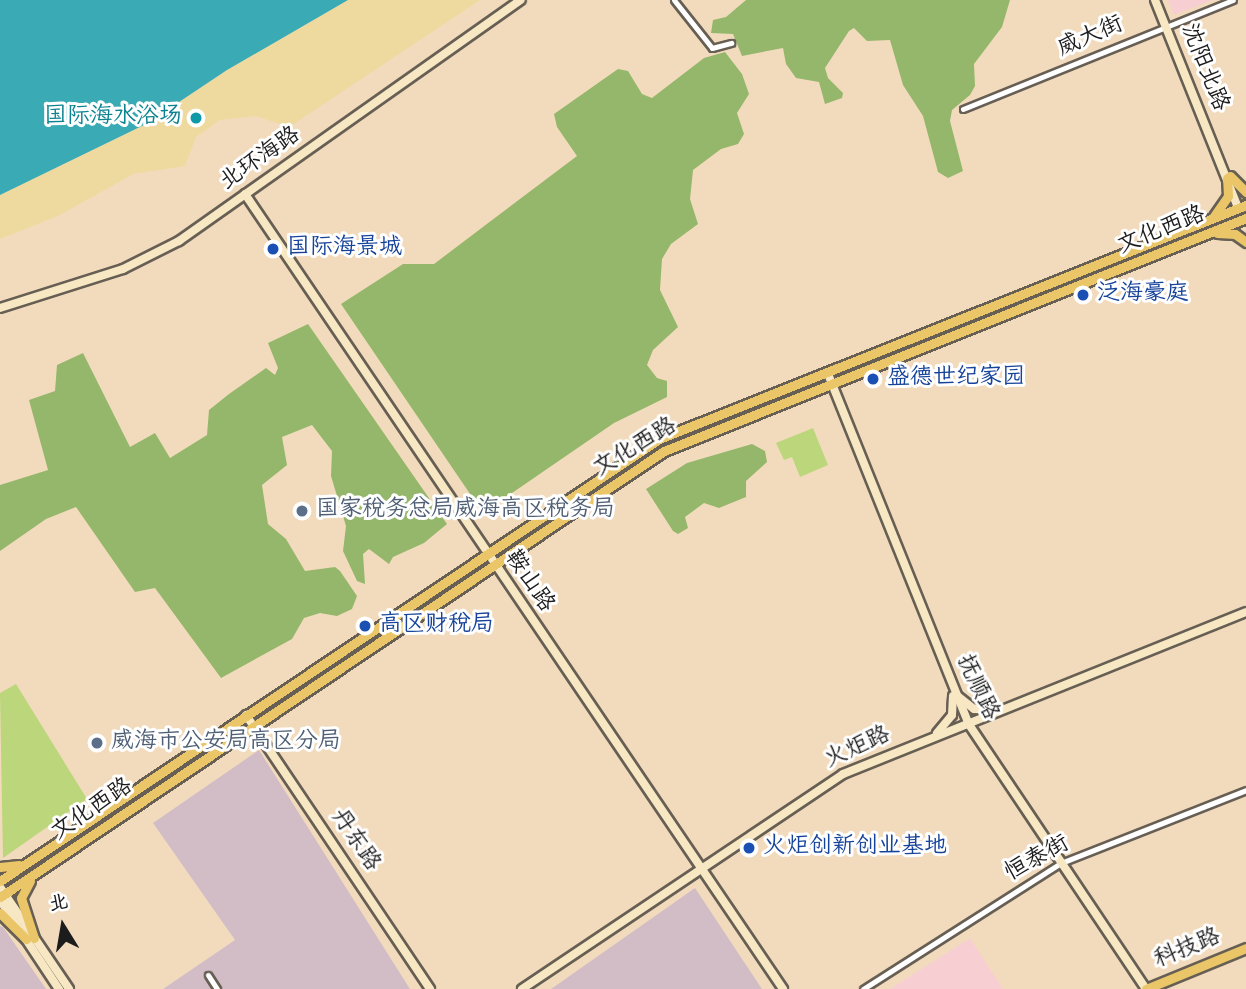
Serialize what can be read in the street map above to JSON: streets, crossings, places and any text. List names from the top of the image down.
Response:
{
  "streets": {
    "main road": [
      "沈阳北路",
      "北环海路",
      "文化西路",
      "鞍山路",
      "抚顺路",
      "火炬路",
      "丹东路",
      "科技路"
    ],
    "street": ["威大街", "恒泰街"]
  },
  "crossings": [
    ["威大街", "沈阳北路"],
    ["沈阳北路", "文化西路"],
    ["北环海路", "鞍山路"],
    ["文化西路", "鞍山路"],
    ["文化西路", "抚顺路"],
    ["文化西路", "丹东路"],
    ["鞍山路", "火炬路"],
    ["抚顺路", "火炬路"],
    ["抚顺路", "恒泰街"],
    ["抚顺路", "科技路"]
  ],
  "places": [
    "国际海水浴场",
    "国际海景城",
    "泛海豪庭",
    "盛德世纪家园",
    "国家税务总局威海高区税务局",
    "高区财税局",
    "威海市公安局高区分局",
    "火炬创新创业基地"
  ],
  "north": "top"
}
